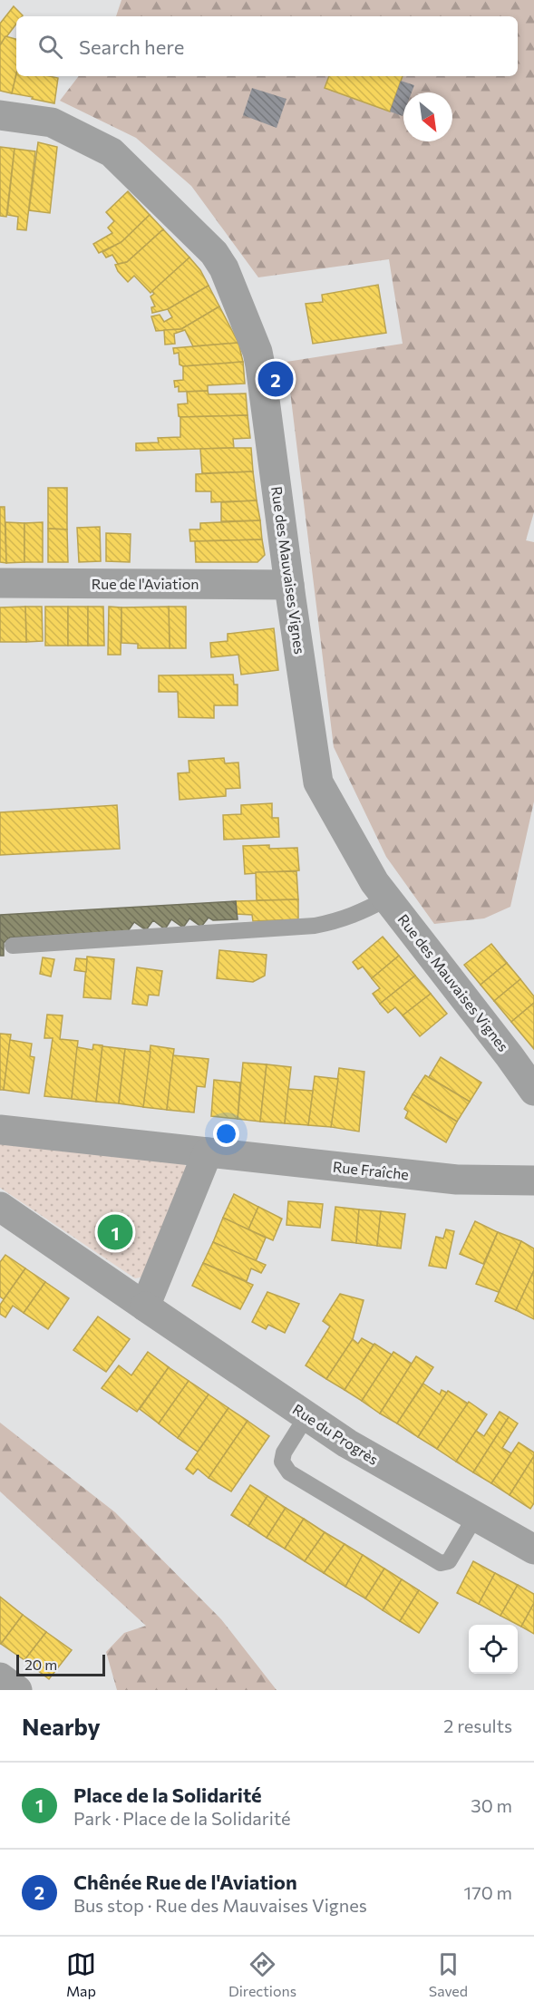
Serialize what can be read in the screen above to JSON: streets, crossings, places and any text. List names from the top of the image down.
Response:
{
  "streets": {
    "street": [
      "Rue des Mauvaises Vignes",
      "Rue de l'Aviation",
      "Rue Fraîche",
      "Rue du Progrès"
    ]
  },
  "crossings": [
    ["Rue des Mauvaises Vignes", "Rue de l'Aviation"]
  ],
  "scale_bar": "20 m",
  "north": "bottom right",
  "page": {
    "search": "Search here",
    "pins": ["2", "1"],
    "scale": "20 m",
    "heading": ["Nearby", "2 results"],
    "list": [
      {
        "mark": "1",
        "name": "Place de la Solidarité",
        "note": "Park · Place de la Solidarité",
        "value": "30 m"
      },
      {
        "mark": "2",
        "name": "Chênée Rue de l'Aviation",
        "note": "Bus stop · Rue des Mauvaises Vignes",
        "value": "170 m"
      }
    ],
    "nav": ["Map", "Directions", "Saved"]
  }
}
